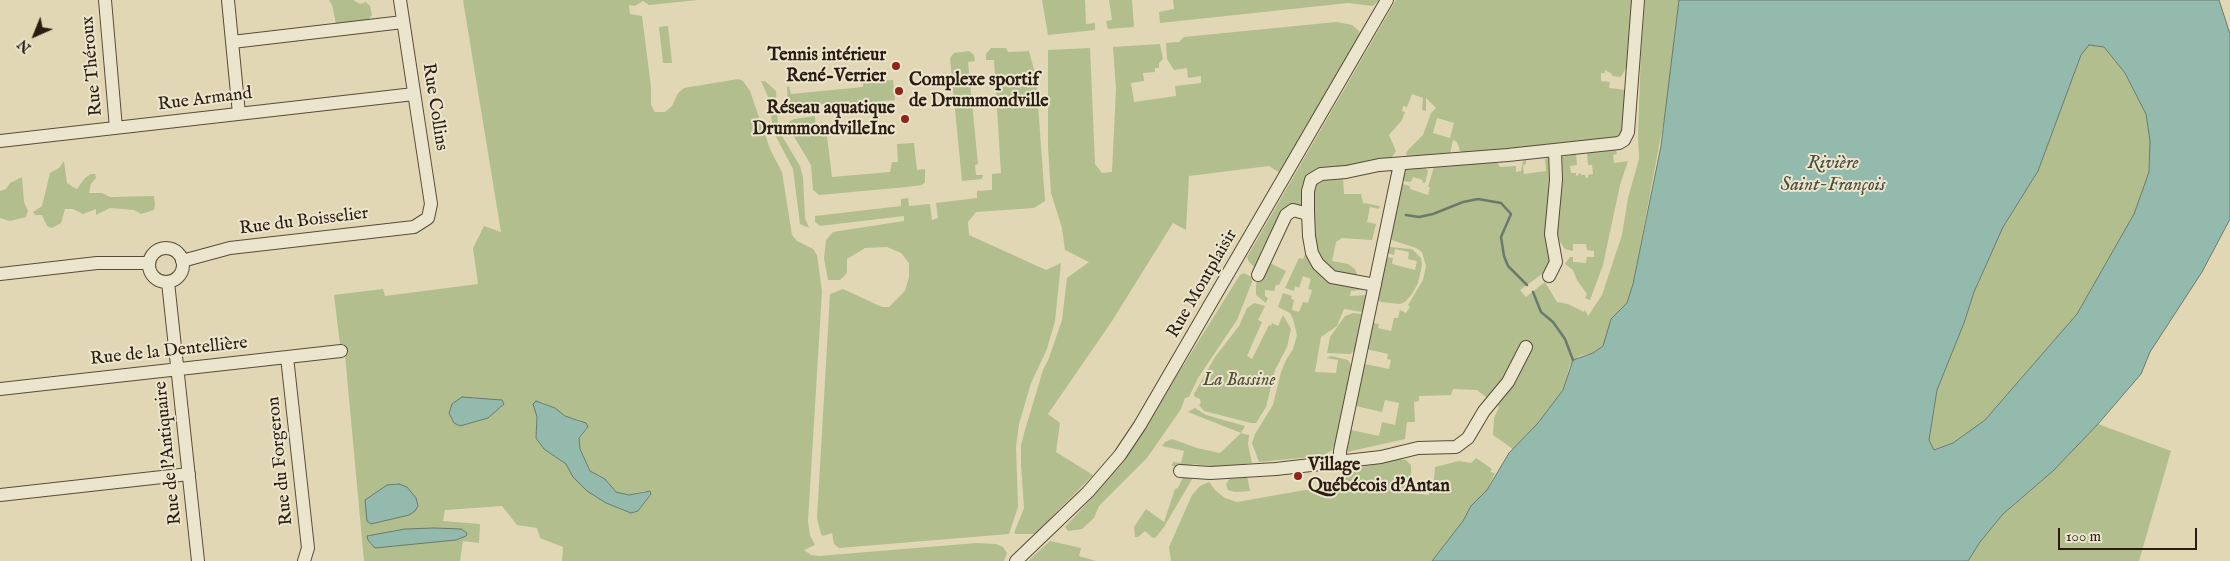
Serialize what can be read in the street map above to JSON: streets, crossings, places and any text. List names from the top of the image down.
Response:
{
  "streets": {
    "street": [
      "Rue Théroux",
      "Rue Armand",
      "Rue Collins",
      "Rue du Boisselier",
      "Rue Montplaisir",
      "Rue de la Dentellière",
      "Rue de l'Antiquaire",
      "Rue du Forgeron"
    ]
  },
  "crossings": [
    ["Rue Théroux", "Rue Armand"],
    ["Rue Armand", "Rue Collins"],
    ["Rue Collins", "Rue du Boisselier"],
    ["Rue du Boisselier", "Rue de l'Antiquaire"],
    ["Rue de la Dentellière", "Rue de l'Antiquaire"],
    ["Rue de la Dentellière", "Rue du Forgeron"]
  ],
  "water": ["Rivière Saint-François"],
  "parks": ["La Bassine"],
  "places": [
    "Tennis intérieur René-Verrier",
    "Complexe sportif de Drummondville",
    "Réseau aquatique DrummondvilleInc",
    "Village Québécois d'Antan"
  ],
  "scale_bar": "100 m",
  "north": "bottom left"
}
